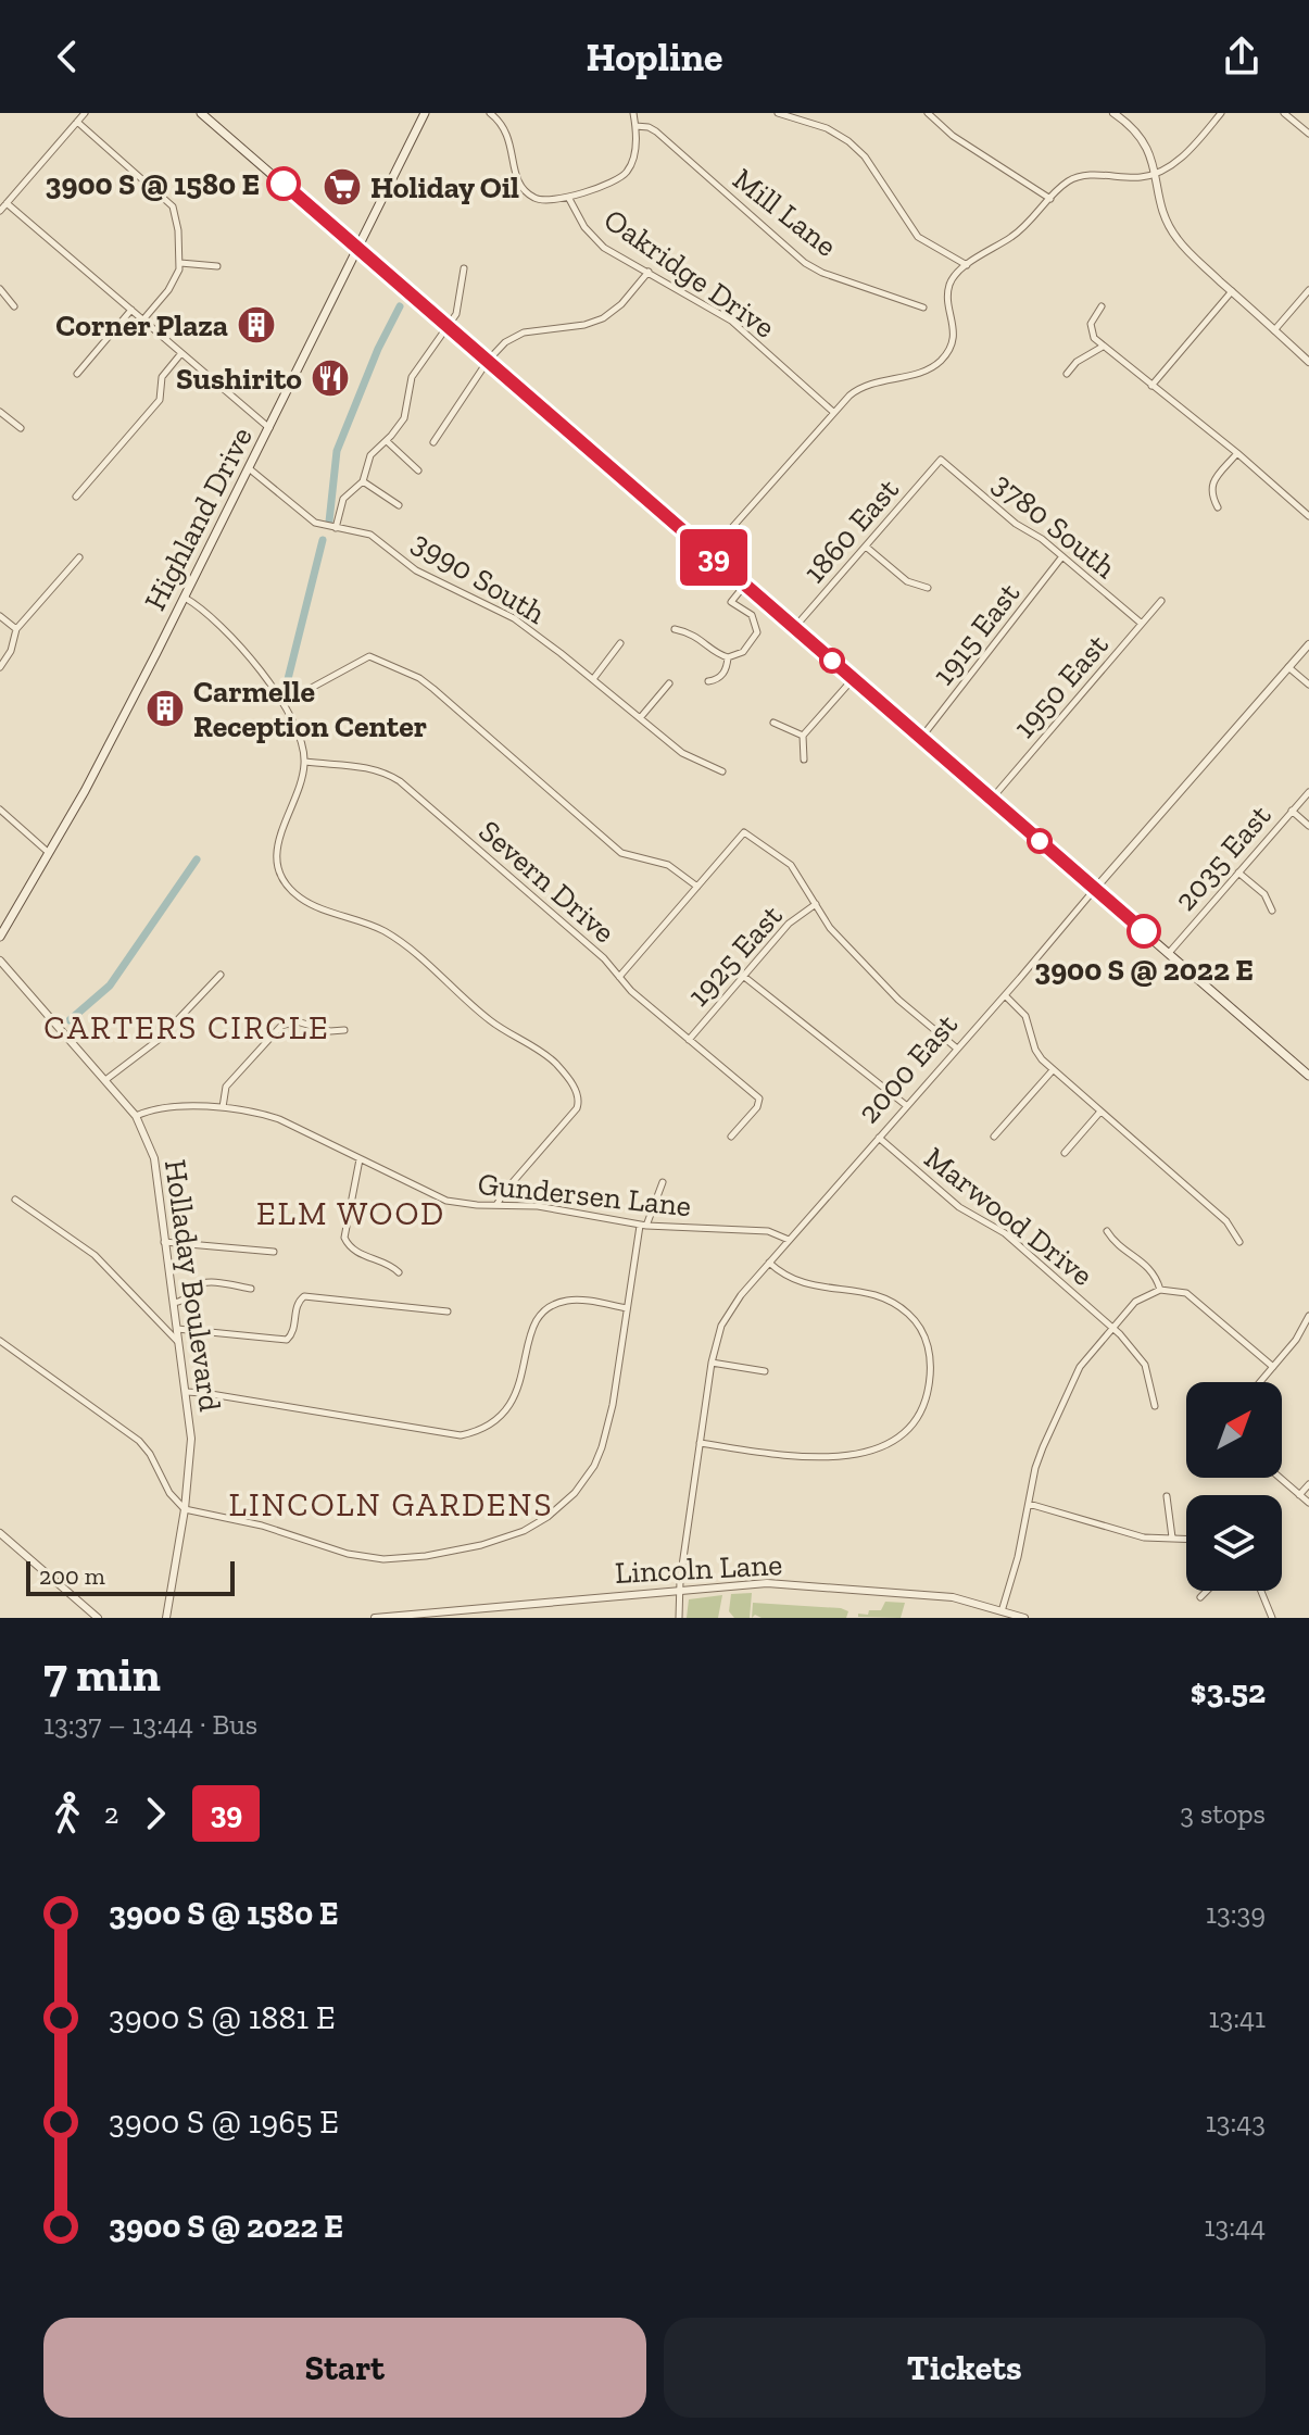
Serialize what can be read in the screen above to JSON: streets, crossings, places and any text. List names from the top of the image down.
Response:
{
  "streets": {
    "main road": ["Highland Drive"],
    "street": [
      "Mill Lane",
      "Oakridge Drive",
      "3780 South",
      "1860 East",
      "3990 South",
      "1915 East",
      "1950 East",
      "2035 East",
      "Severn Drive",
      "1925 East",
      "2000 East",
      "Gundersen Lane",
      "Marwood Drive",
      "Holladay Boulevard",
      "Lincoln Lane"
    ]
  },
  "crossings": [
    ["Highland Drive", "3990 South"],
    ["3780 South", "1860 East"],
    ["3780 South", "1915 East"],
    ["3780 South", "1950 East"],
    ["Severn Drive", "1925 East"],
    ["2000 East", "Gundersen Lane"],
    ["2000 East", "Marwood Drive"],
    ["2000 East", "Lincoln Lane"],
    ["Gundersen Lane", "Holladay Boulevard"]
  ],
  "districts": ["CARTERS CIRCLE", "ELM WOOD", "LINCOLN GARDENS"],
  "places": {
    "other": ["3900 S @ 1580 E", "3900 S @ 2022 E"],
    "supermarket": ["Holiday Oil"],
    "building": ["Corner Plaza", "Carmelle Reception Center"],
    "restaurant": ["Sushirito"]
  },
  "lines": ["bus line 39"],
  "scale_bar": "200 m",
  "north": "top right",
  "page": {
    "header": "Hopline",
    "on_map": "39",
    "scale": "200 m",
    "heading": ["7 min", "13:37 – 13:44 · Bus", "$3.52"],
    "legs": ["2", "39", "3 stops"],
    "list": [
      {
        "name": "3900 S @ 1580 E",
        "value": "13:39"
      },
      {
        "name": "3900 S @ 1881 E",
        "value": "13:41"
      },
      {
        "name": "3900 S @ 1965 E",
        "value": "13:43"
      },
      {
        "name": "3900 S @ 2022 E",
        "value": "13:44"
      }
    ],
    "buttons": ["Start", "Tickets"]
  }
}
